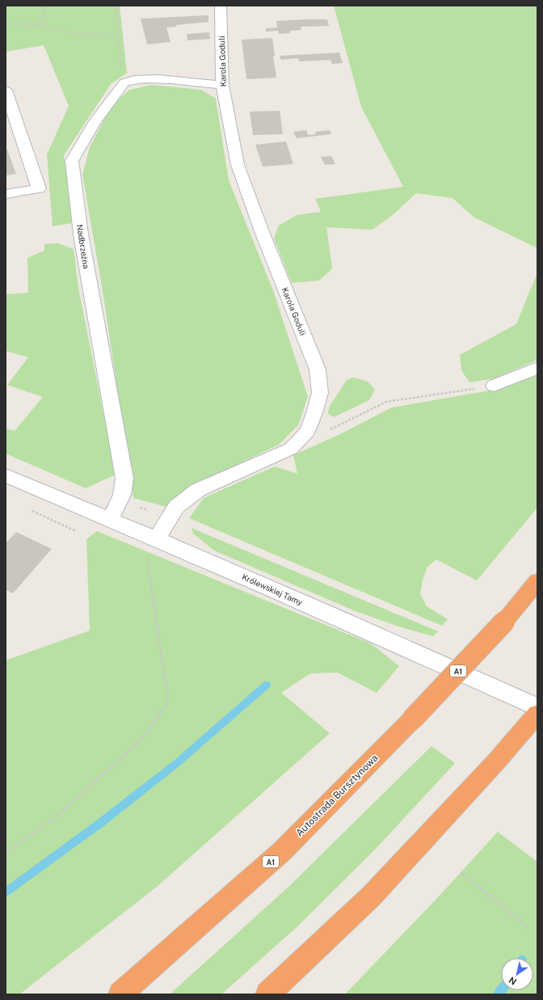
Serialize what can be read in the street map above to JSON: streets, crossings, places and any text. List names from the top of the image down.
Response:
{
  "streets": {
    "highway": ["A1", "Autostrada Bursztynowa"],
    "street": ["Karola Goduli", "Nadbrzeżna", "Królewskiej Tamy"]
  },
  "crossings": [
    ["Karola Goduli", "Królewskiej Tamy"],
    ["Nadbrzeżna", "Królewskiej Tamy"]
  ],
  "north": "bottom left"
}
